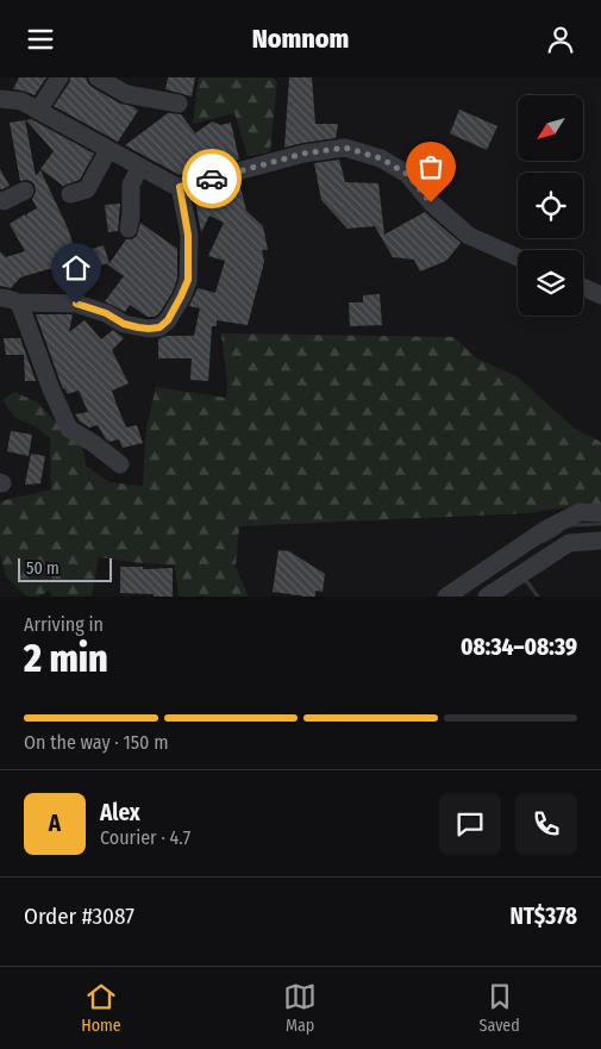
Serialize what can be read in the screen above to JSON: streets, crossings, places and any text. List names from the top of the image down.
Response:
{
  "scale_bar": "50 m",
  "north": "bottom left",
  "page": {
    "header": "Nomnom",
    "scale": "50 m",
    "heading": ["2 min", "Arriving in", "08:34–08:39"],
    "panel": [
      "Alex",
      "Courier · 4.7",
      "Order #3087",
      "NT$378"
    ],
    "bar": "On the way · 150 m",
    "round": "A",
    "tabs": ["Home", "Map", "Saved"]
  }
}
